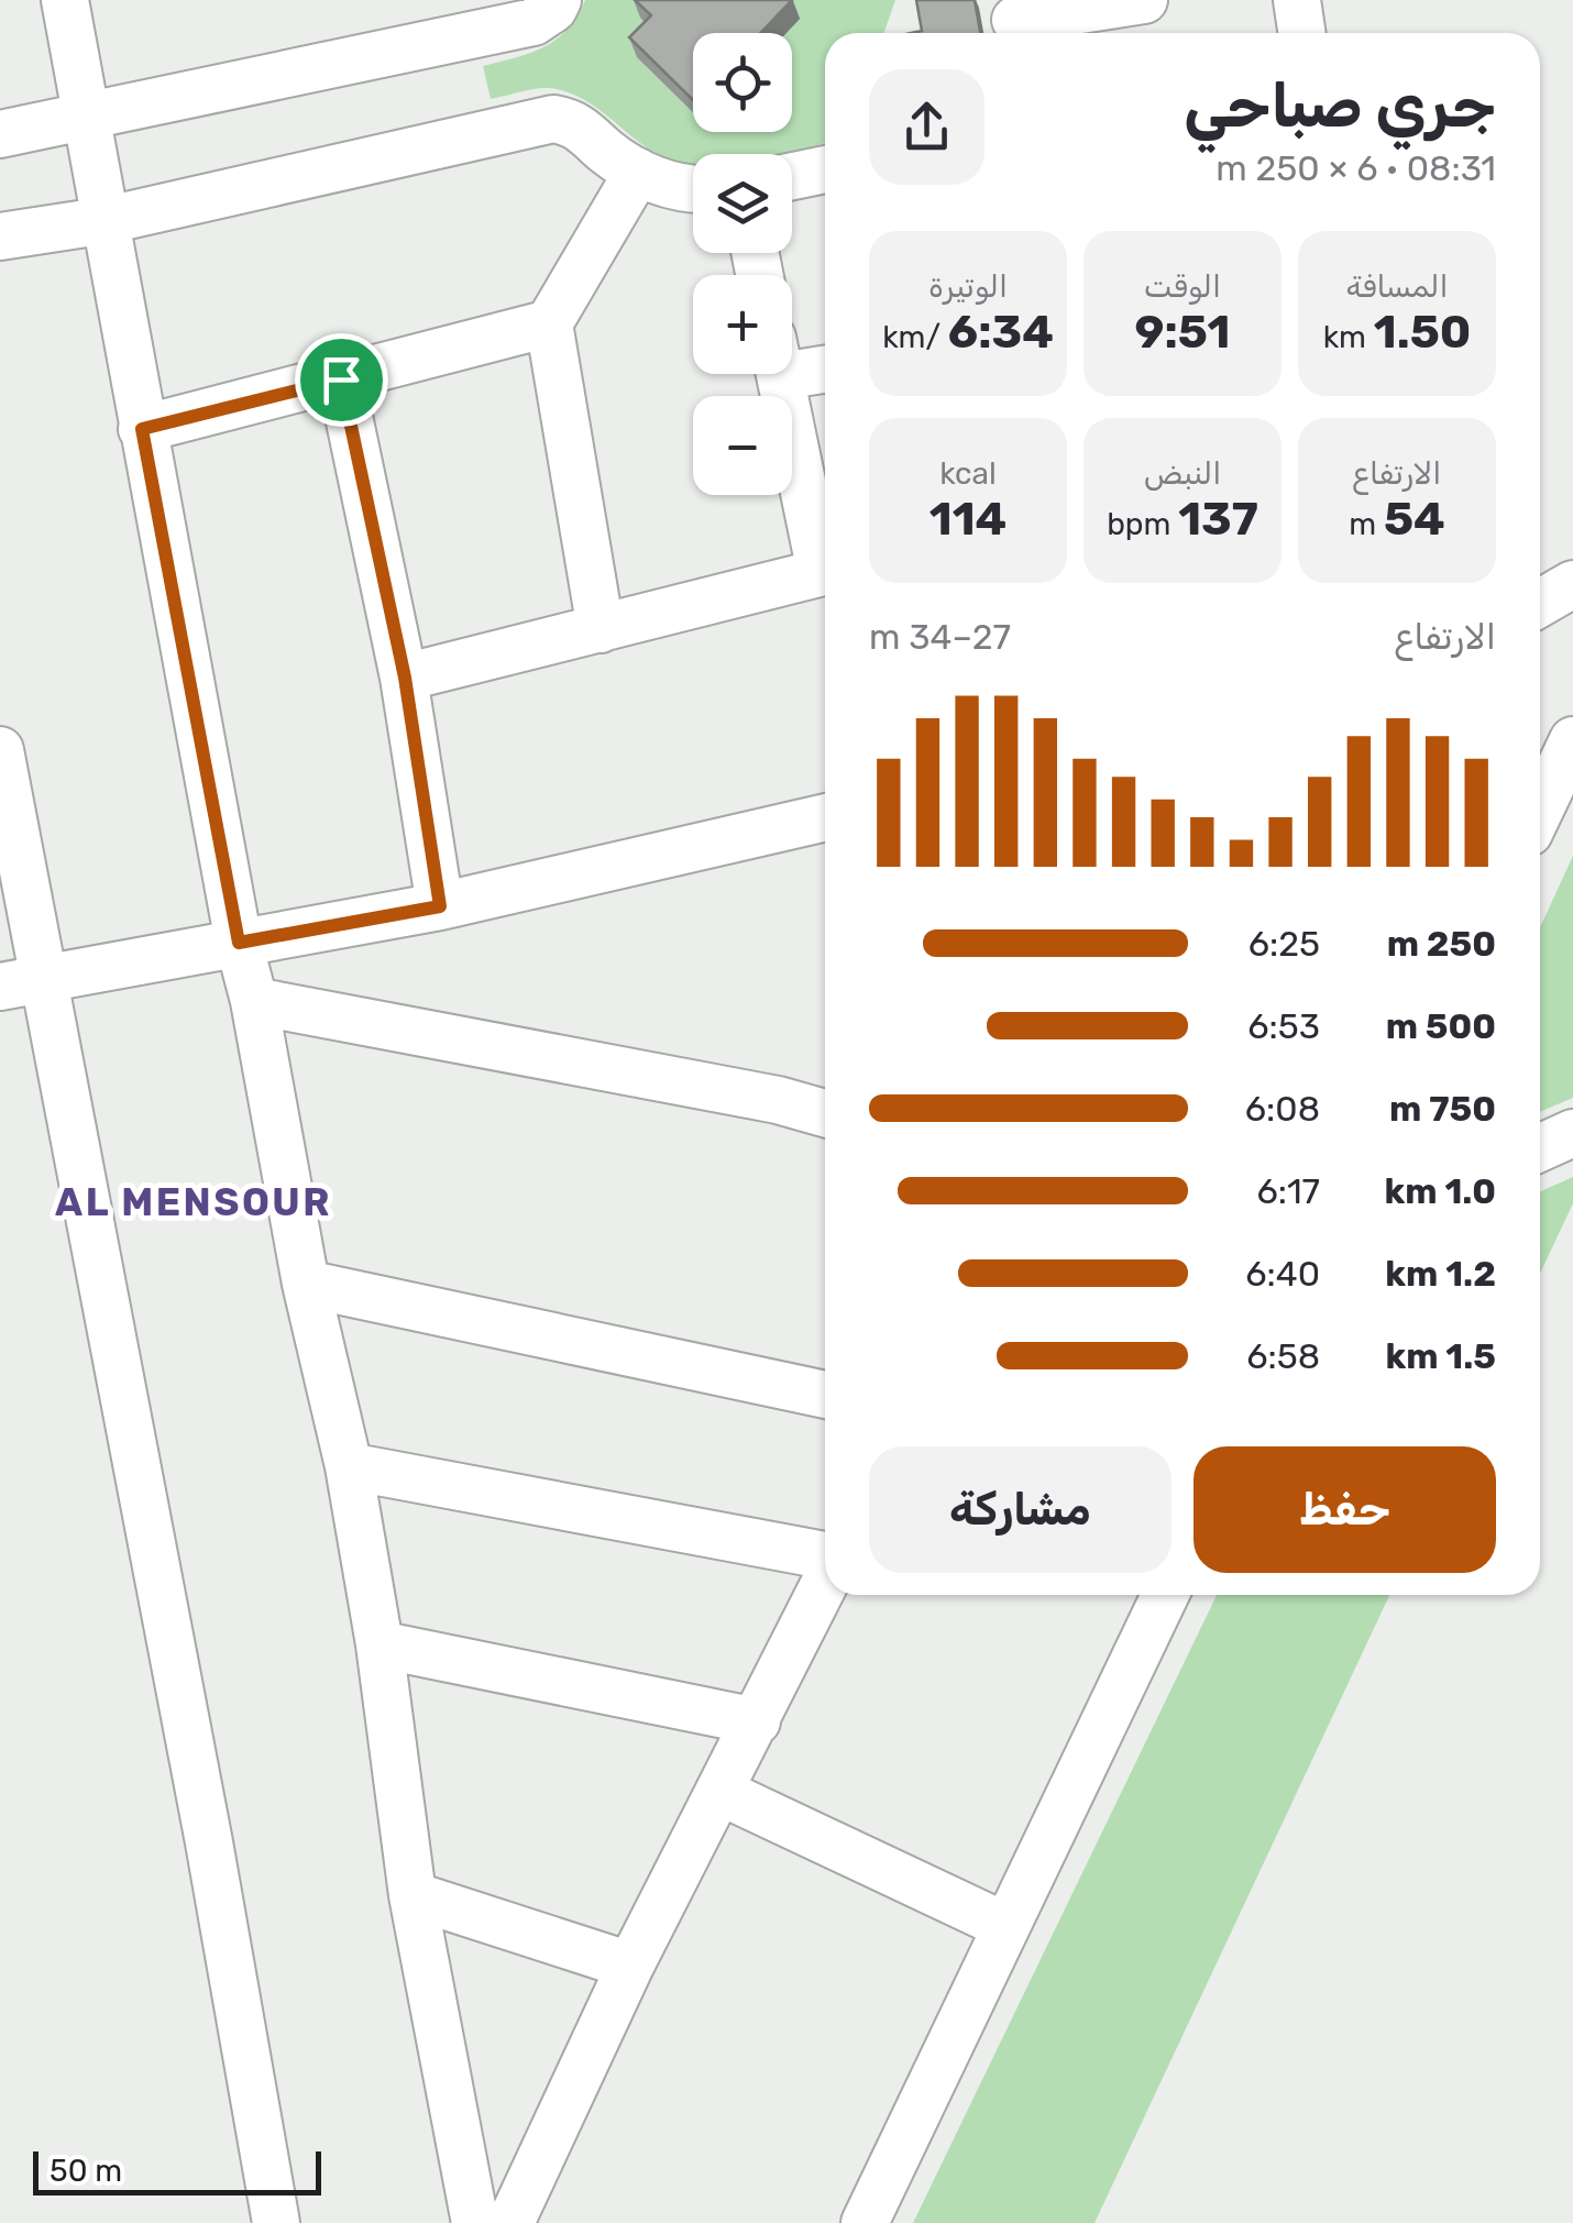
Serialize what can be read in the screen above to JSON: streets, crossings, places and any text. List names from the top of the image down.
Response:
{
  "districts": ["AL MENSOUR"],
  "scale_bar": "50 m",
  "page": {
    "map_buttons": ["+", "−"],
    "heading": ["جري صباحي", "08:31 · 6 × 250 m"],
    "stats": [
      ["المسافة", "1.50 km"],
      ["الوقت", "9:51"],
      ["الوتيرة", "6:34 /km"],
      ["الارتفاع", "54 m"],
      ["النبض", "137 bpm"],
      ["kcal", "114"]
    ],
    "chart": ["الارتفاع", "27–34 m"],
    "list": [
      {
        "name": "250 m",
        "note": "6:25"
      },
      {
        "name": "500 m",
        "note": "6:53"
      },
      {
        "name": "750 m",
        "note": "6:08"
      },
      {
        "name": "1.0 km",
        "note": "6:17"
      },
      {
        "name": "1.2 km",
        "note": "6:40"
      },
      {
        "name": "1.5 km",
        "note": "6:58"
      }
    ],
    "buttons": ["حفظ", "مشاركة"],
    "scale": "50 m"
  }
}
